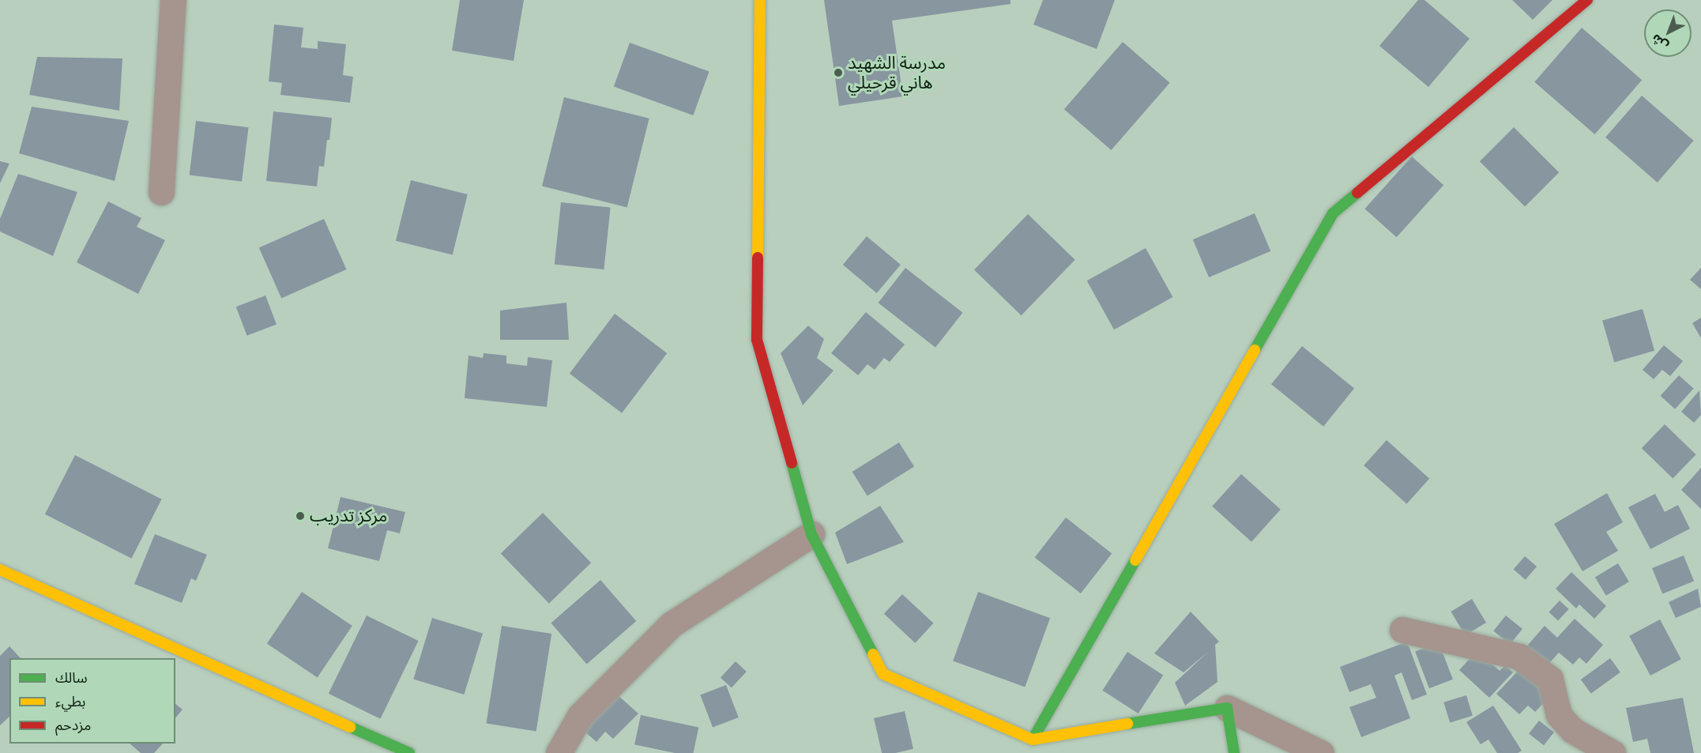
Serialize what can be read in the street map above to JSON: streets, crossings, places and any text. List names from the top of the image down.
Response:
{
  "places": ["مدرسة الشهيد هاني قرحيلي", "مركز تدريب"],
  "legend": ["سالك", "بطيء", "مزدحم"],
  "north": "bottom left"
}
